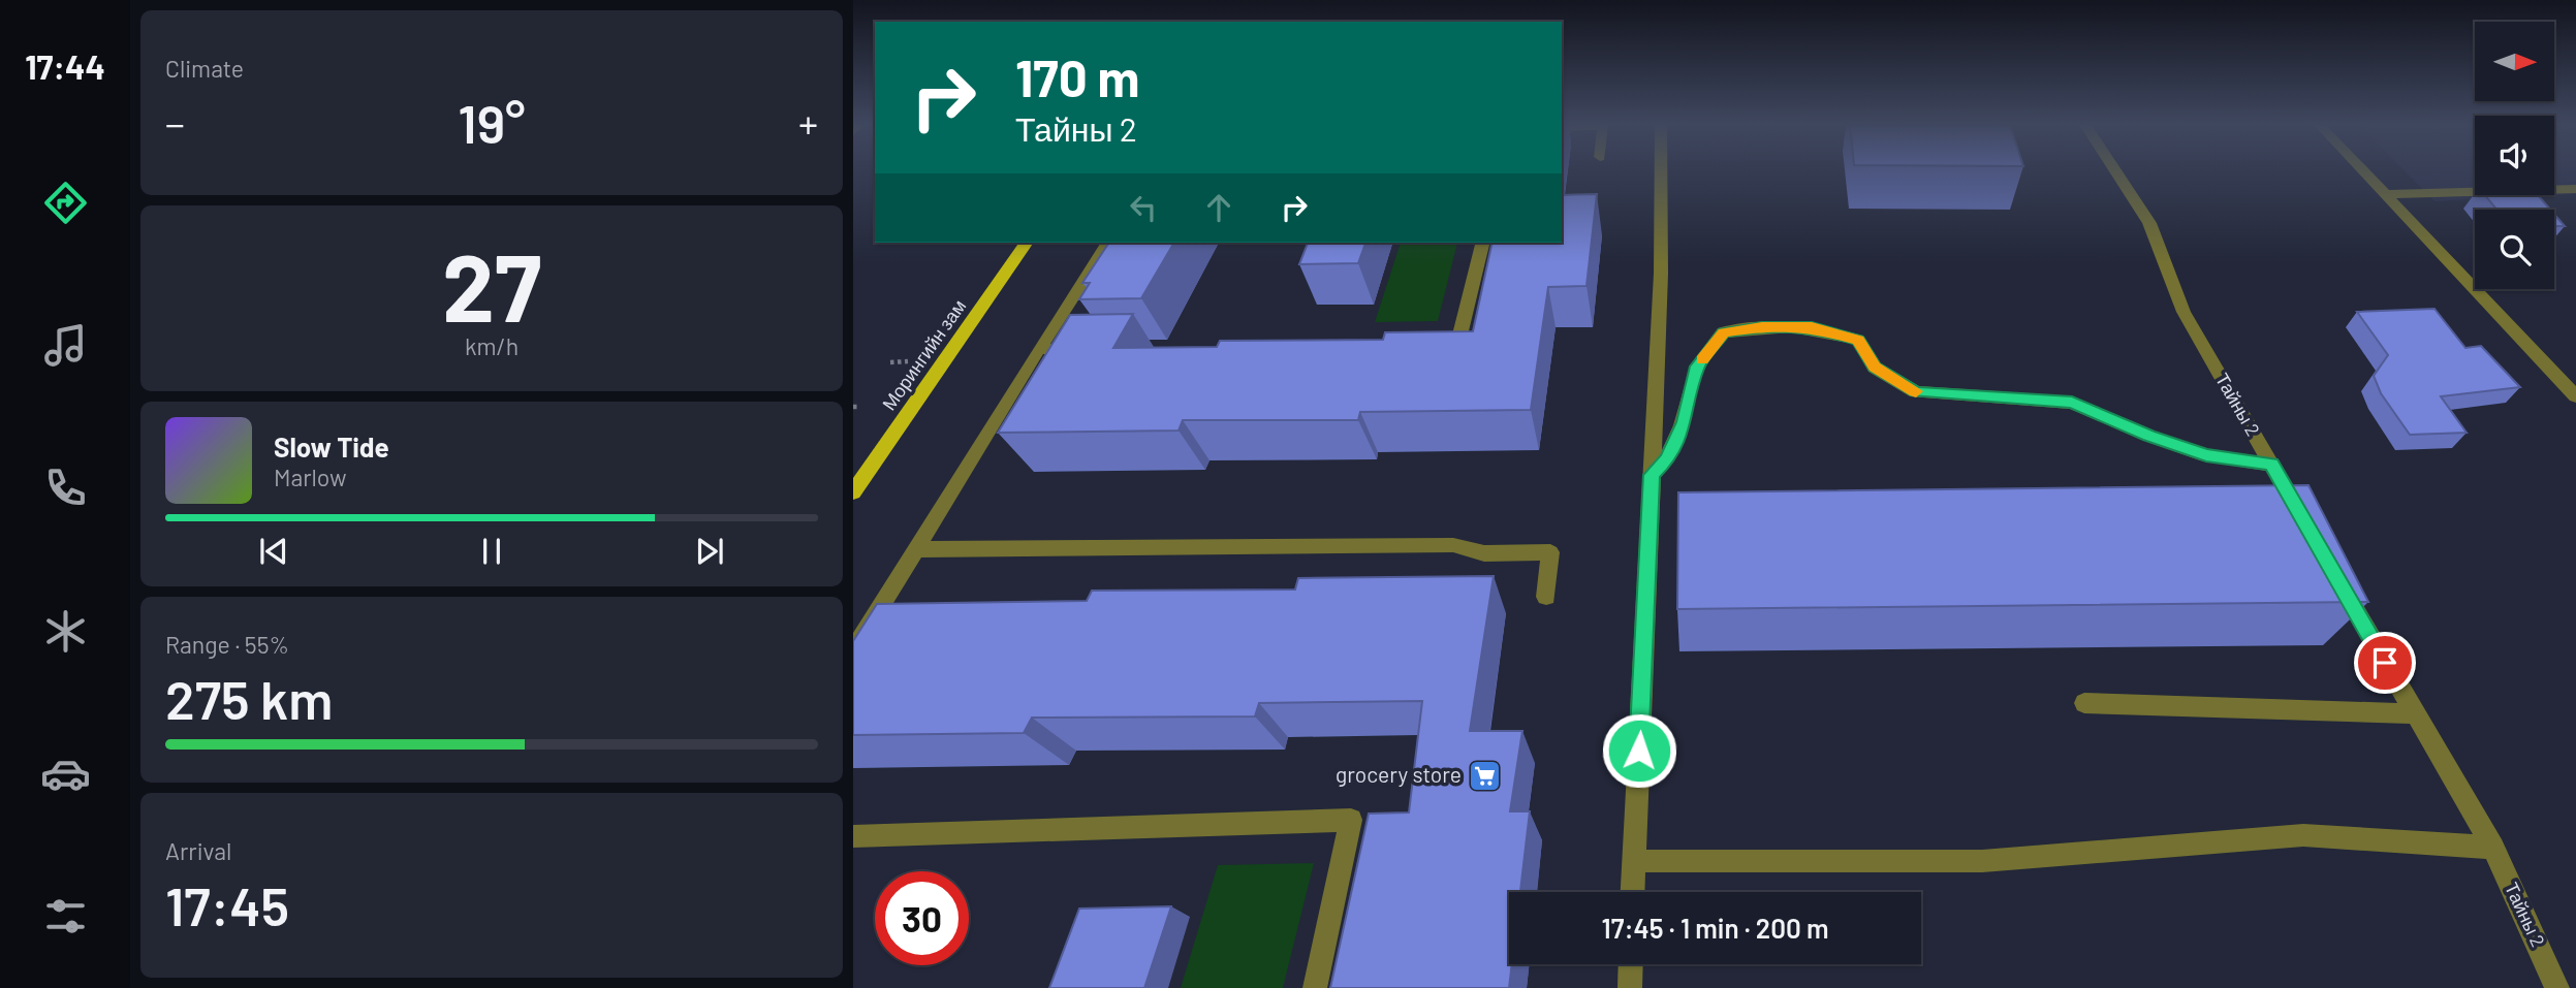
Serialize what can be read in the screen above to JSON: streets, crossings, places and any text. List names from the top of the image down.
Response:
{
  "streets": {
    "main road": ["Морингийн зам"],
    "street": ["Тайны 2"]
  },
  "places": {
    "supermarket": ["grocery store"]
  },
  "north": "right",
  "page": {
    "tabs": "17:44",
    "tile": [
      "Climate",
      ["27", "km/h"],
      ["Range · 55%", "275 km"],
      ["Arrival", "17:45"]
    ],
    "turn": ["170 m", "Тайны 2"],
    "heat": ["−", "19°", "+"],
    "song": ["Slow Tide", "Marlow"],
    "limit": "30",
    "trip": "17:45 · 1 min · 200 m"
  }
}
